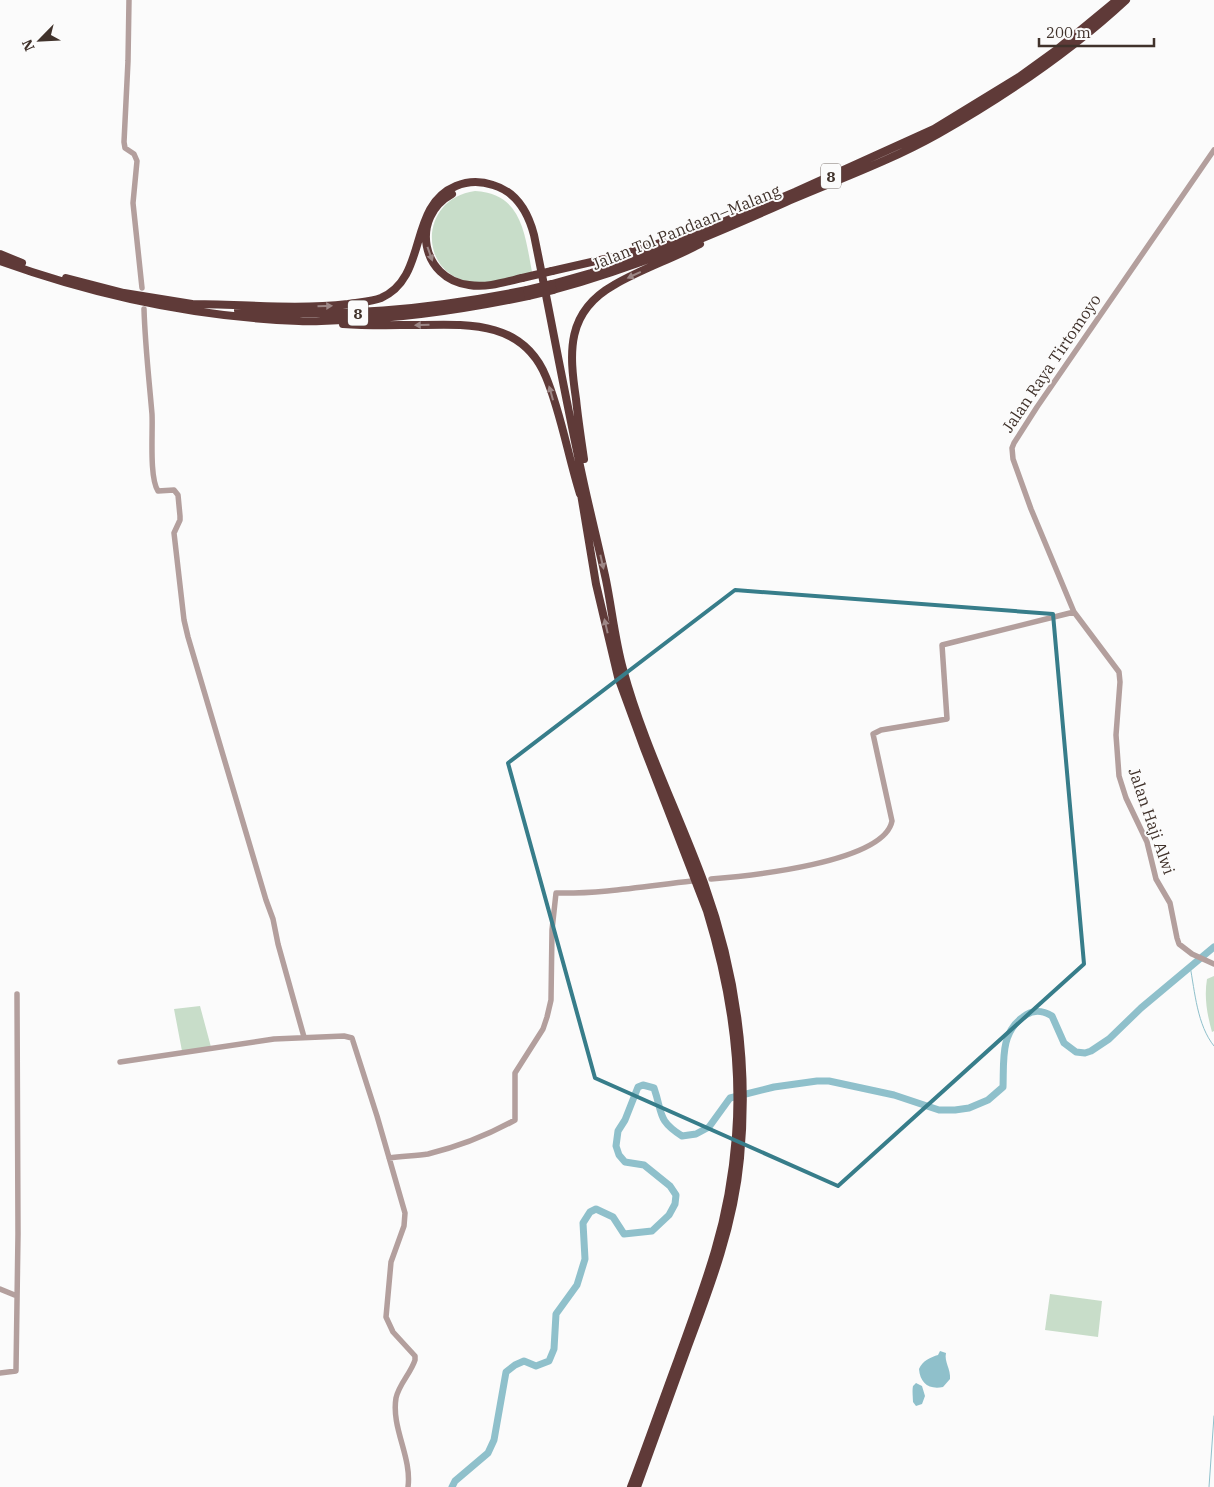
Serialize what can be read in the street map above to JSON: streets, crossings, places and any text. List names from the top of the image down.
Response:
{
  "streets": {
    "highway": ["8", "Jalan Tol Pandaan–Malang"],
    "street": ["Jalan Raya Tirtomoyo", "Jalan Haji Alwi"]
  },
  "crossings": [
    ["Jalan Raya Tirtomoyo", "Jalan Haji Alwi"]
  ],
  "scale_bar": "200 m",
  "north": "bottom left"
}
